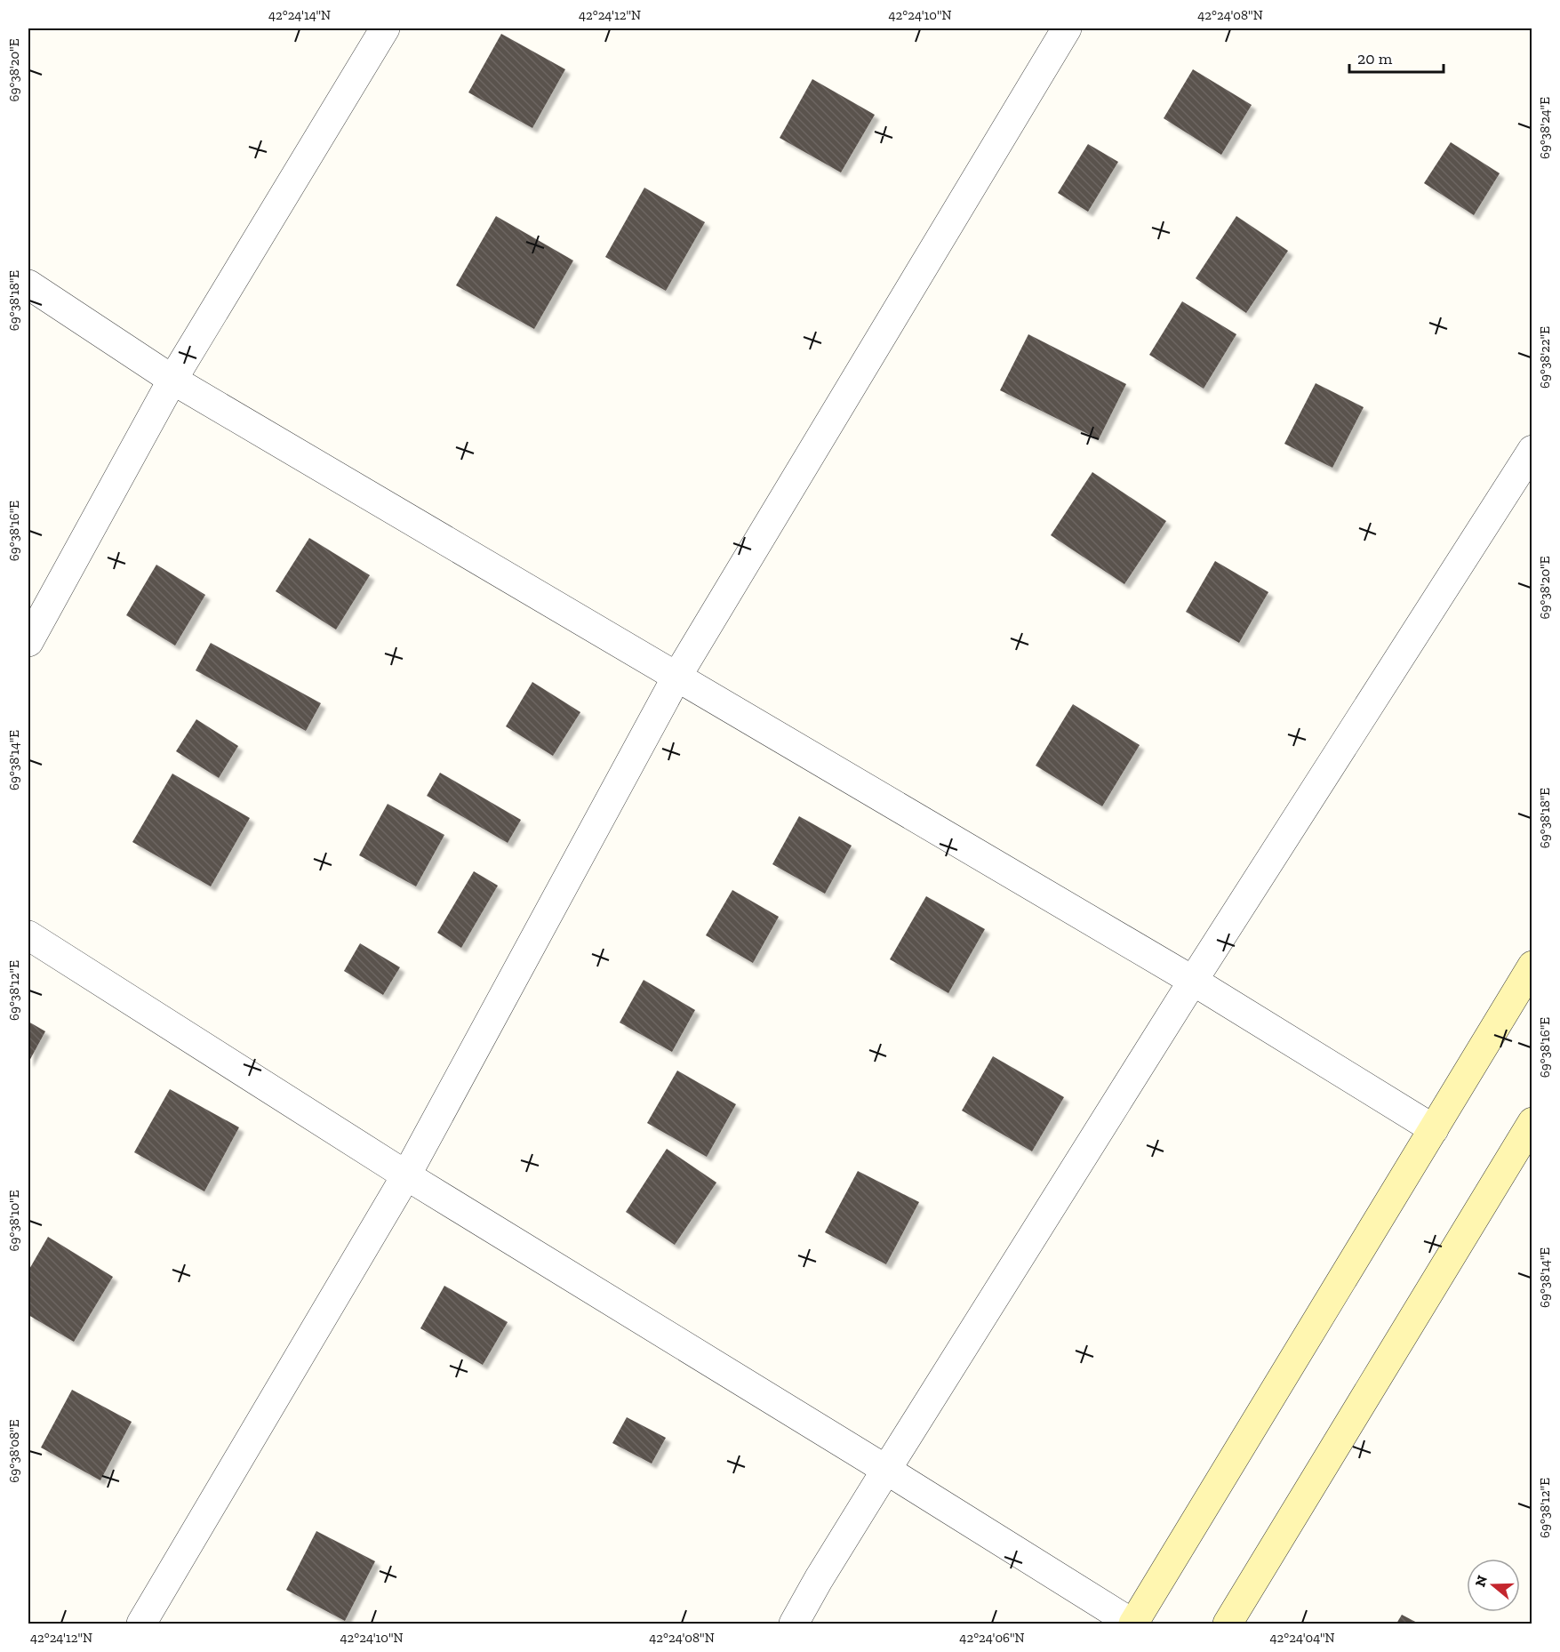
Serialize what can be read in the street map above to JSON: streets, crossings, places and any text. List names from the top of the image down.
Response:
{
  "scale_bar": "20 m",
  "north": "left",
  "coordinates": [
    "42°24'14\"N",
    "42°24'12\"N",
    "42°24'10\"N",
    "42°24'08\"N",
    "69°38'20\"E",
    "69°38'24\"E",
    "69°38'18\"E",
    "69°38'22\"E",
    "69°38'16\"E",
    "69°38'14\"E",
    "69°38'12\"E",
    "69°38'10\"E",
    "69°38'08\"E",
    "42°24'06\"N",
    "42°24'04\"N"
  ]
}
